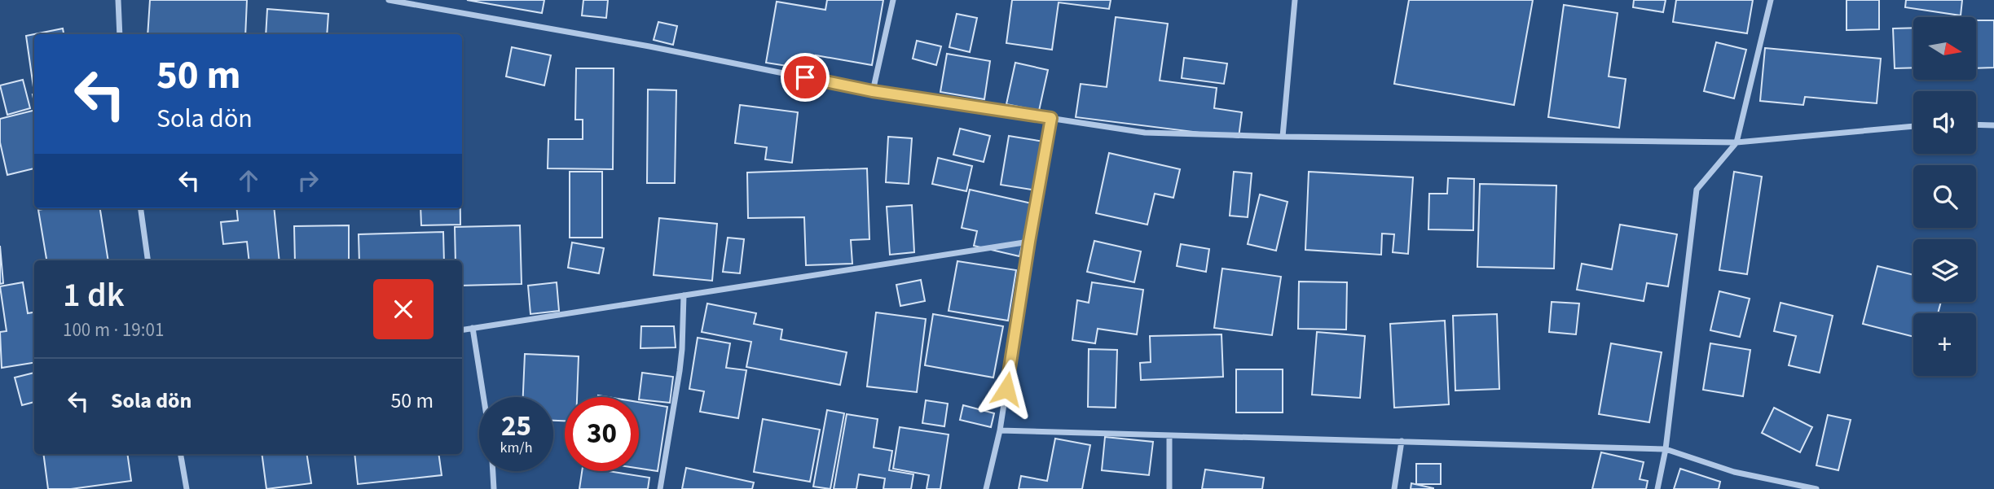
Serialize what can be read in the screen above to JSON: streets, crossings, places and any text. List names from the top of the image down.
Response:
{
  "north": "right",
  "page": {
    "map_buttons": "+",
    "turn": ["50 m", "Sola dön"],
    "heading": ["1 dk", "100 m · 19:01"],
    "list": [
      {
        "name": "Sola dön",
        "value": "50 m"
      }
    ],
    "speed": "25 km/h",
    "limit": "30"
  }
}
